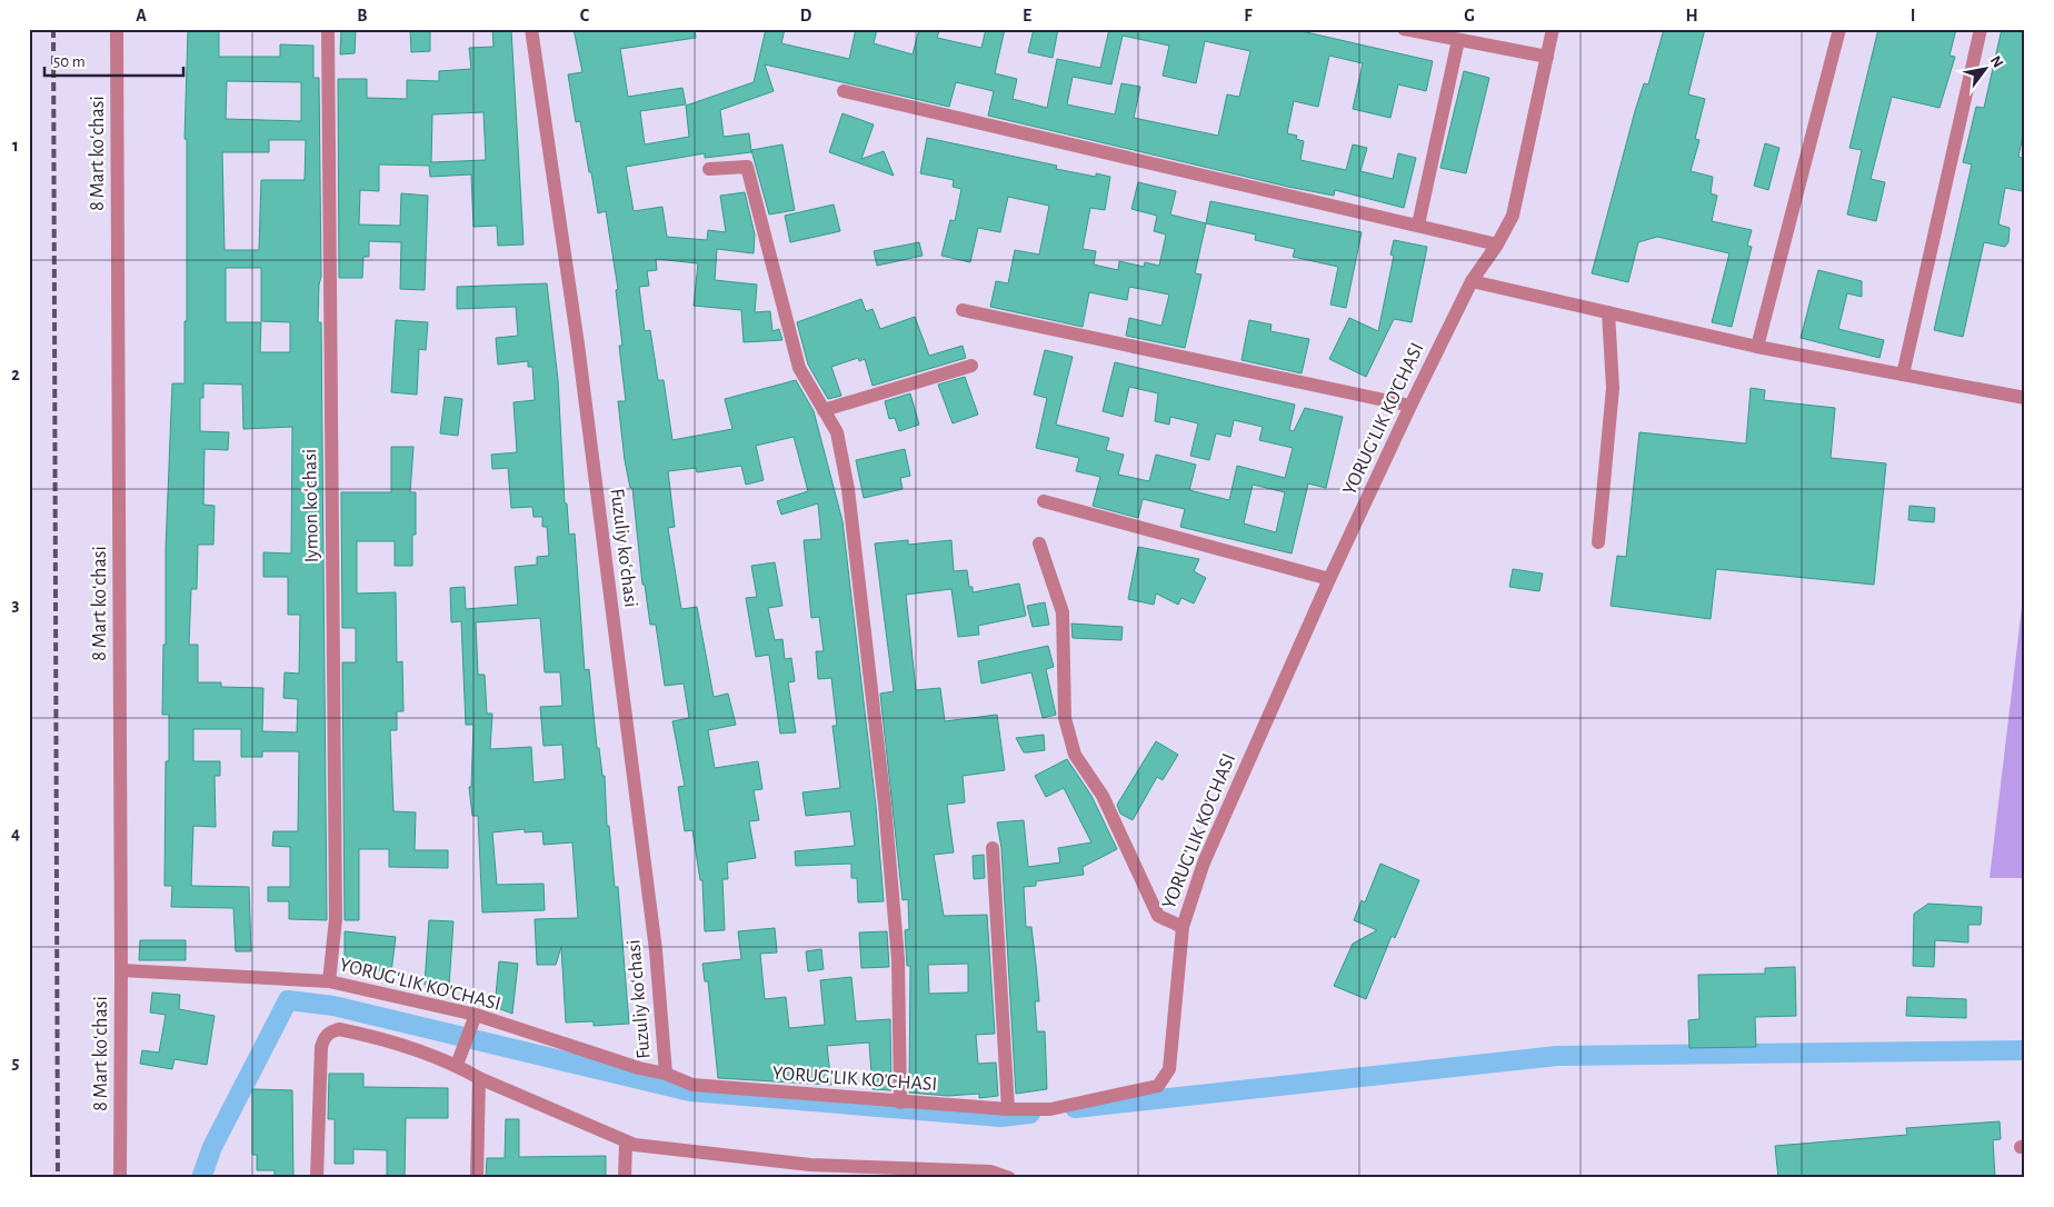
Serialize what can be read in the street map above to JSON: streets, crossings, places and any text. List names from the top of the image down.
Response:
{
  "streets": {
    "street": [
      "8 Mart koʻchasi",
      "YORUG'LIK KO'CHASI",
      "Iymon koʻchasi",
      "Fuzuliy koʻchasi"
    ]
  },
  "crossings": [
    ["8 Mart koʻchasi", "YORUG'LIK KO'CHASI"],
    ["YORUG'LIK KO'CHASI", "Iymon koʻchasi"],
    ["YORUG'LIK KO'CHASI", "Fuzuliy koʻchasi"]
  ],
  "scale_bar": "50 m",
  "north": "top right",
  "grid": {
    "columns": [
      "A",
      "B",
      "C",
      "D",
      "E",
      "F",
      "G",
      "H",
      "I"
    ],
    "rows": [
      "1",
      "2",
      "3",
      "4",
      "5"
    ]
  }
}
